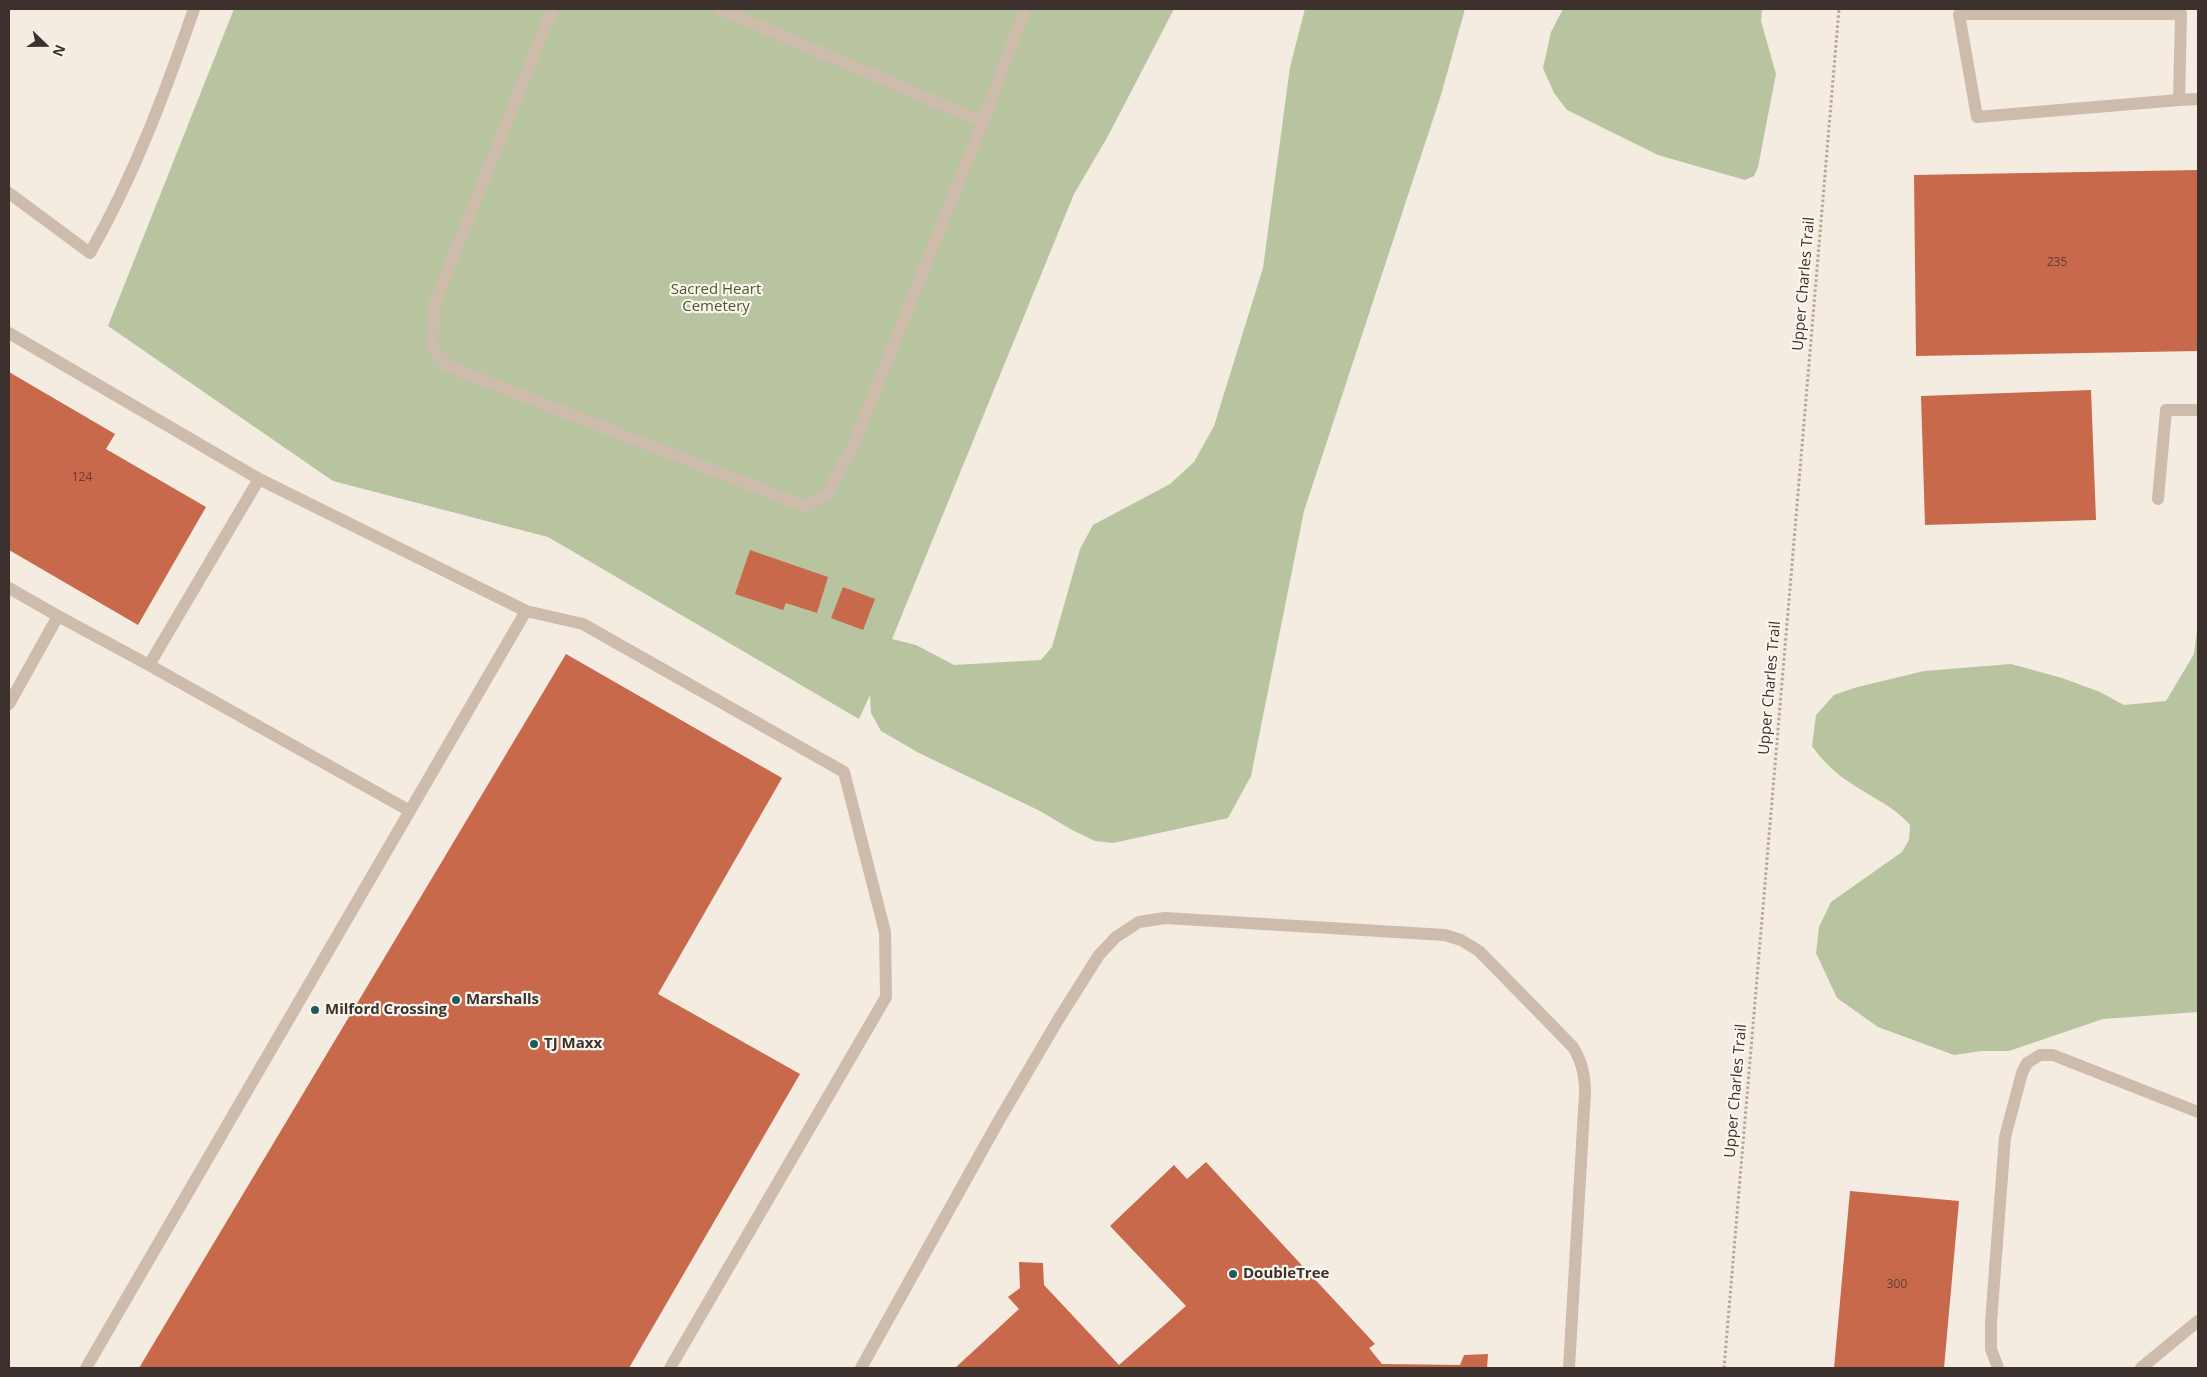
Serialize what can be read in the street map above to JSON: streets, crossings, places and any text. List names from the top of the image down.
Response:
{
  "streets": {
    "path": ["Upper Charles Trail"]
  },
  "parks": ["Sacred Heart Cemetery"],
  "places": [
    "Marshalls",
    "Milford Crossing",
    "TJ Maxx",
    "DoubleTree"
  ],
  "house_numbers": ["235", "124", "300"],
  "north": "right"
}
